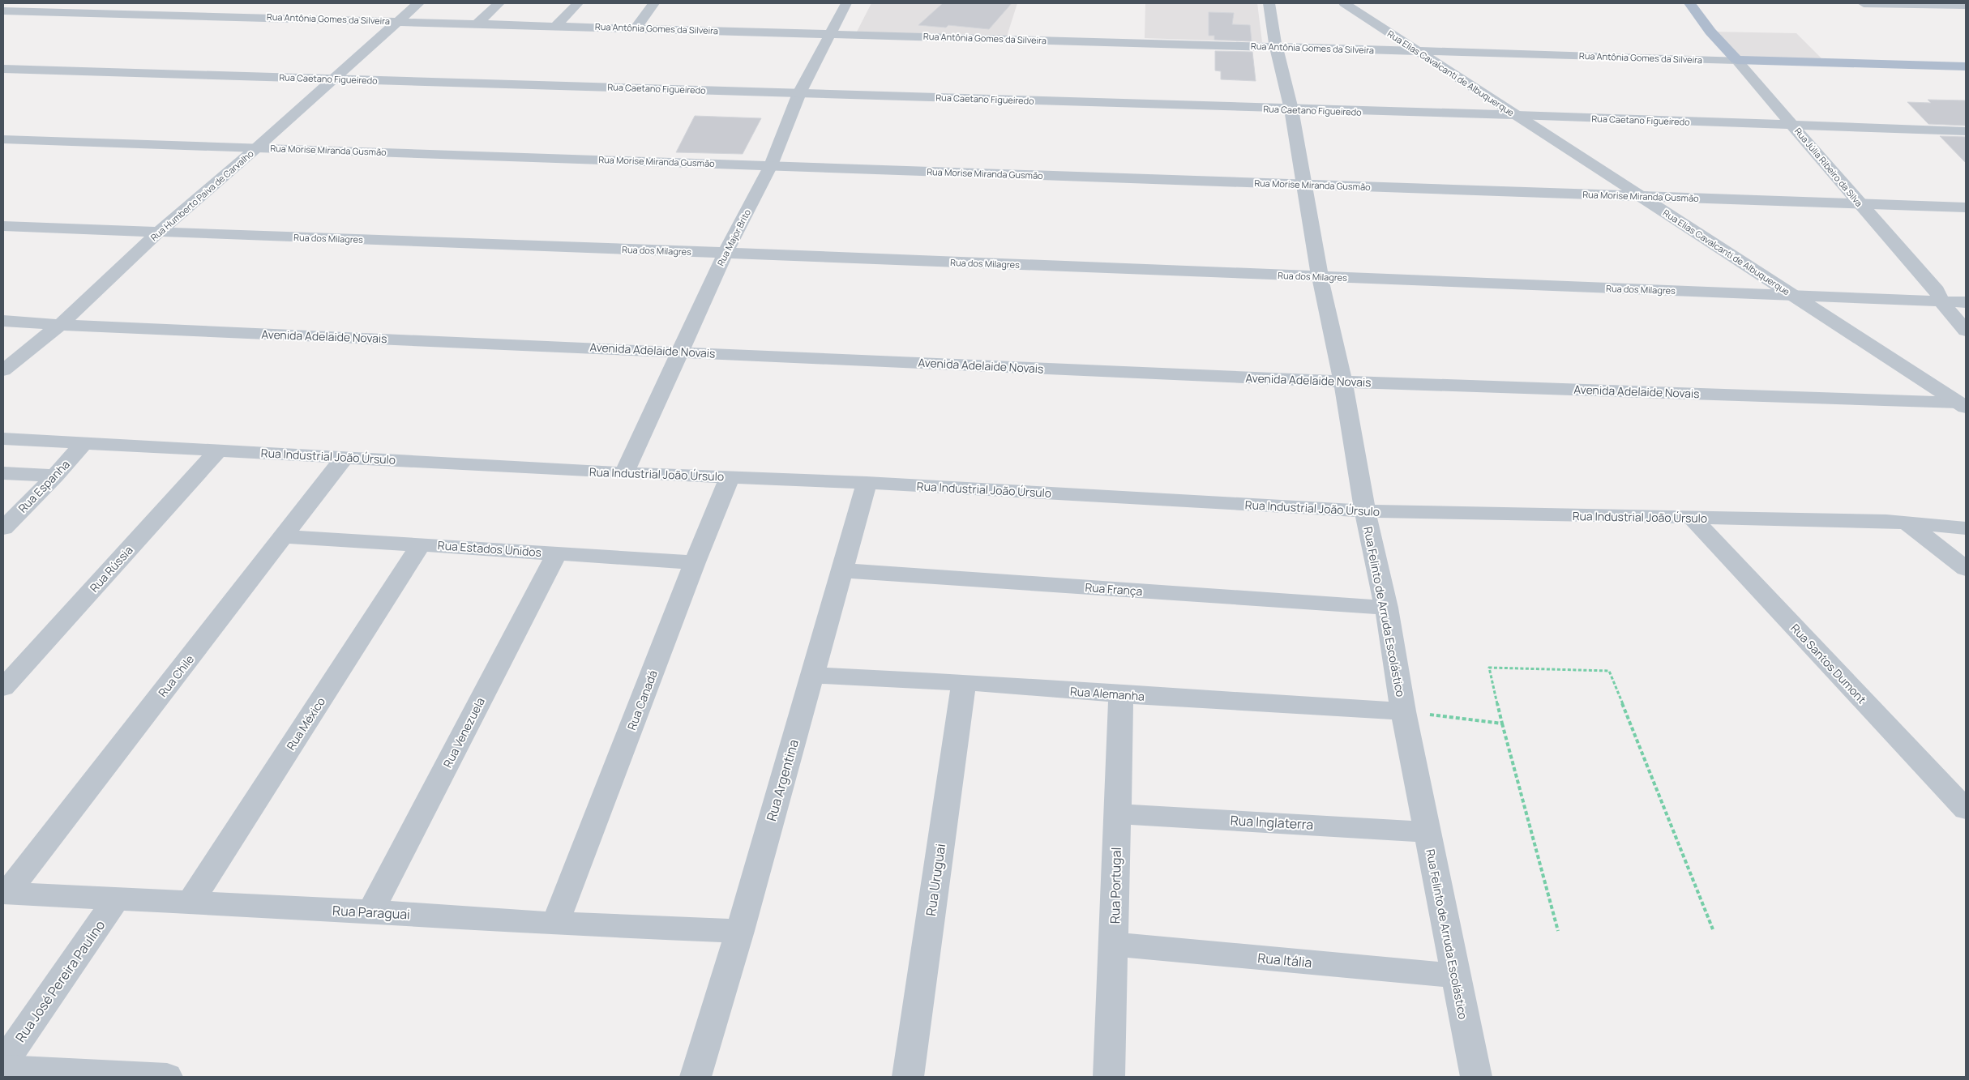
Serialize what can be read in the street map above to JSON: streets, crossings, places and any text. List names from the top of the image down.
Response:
{
  "streets": {
    "main road": ["Rua Antônia Gomes da Silveira", "Rua Júlia Ribeiro da Silva"],
    "street": [
      "Rua Elias Cavalcanti de Albuquerque",
      "Rua Caetano Figueiredo",
      "Rua Morise Miranda Gusmão",
      "Rua Humberto Paiva de Carvalho",
      "Rua Major Brito",
      "Rua dos Milagres",
      "Avenida Adelaide Novais",
      "Rua Industrial João Úrsulo",
      "Rua Espanha",
      "Rua Estados Unidos",
      "Rua Rússia",
      "Rua França",
      "Rua Felinto de Arruda Escolástico",
      "Rua Santos Dumont",
      "Rua Chile",
      "Rua Alemanha",
      "Rua Canadá",
      "Rua México",
      "Rua Venezuela",
      "Rua Argentina",
      "Rua Inglaterra",
      "Rua Uruguai",
      "Rua Portugal",
      "Rua Paraguai",
      "Rua Itália",
      "Rua José Pereira Paulino"
    ]
  },
  "crossings": [
    ["Rua Antônia Gomes da Silveira", "Rua Elias Cavalcanti de Albuquerque"],
    ["Rua Antônia Gomes da Silveira", "Rua Júlia Ribeiro da Silva"],
    ["Rua Antônia Gomes da Silveira", "Rua Humberto Paiva de Carvalho"],
    ["Rua Antônia Gomes da Silveira", "Rua Major Brito"],
    ["Rua Antônia Gomes da Silveira", "Rua Felinto de Arruda Escolástico"],
    ["Rua Elias Cavalcanti de Albuquerque", "Rua Caetano Figueiredo"],
    ["Rua Elias Cavalcanti de Albuquerque", "Rua Morise Miranda Gusmão"],
    ["Rua Elias Cavalcanti de Albuquerque", "Rua dos Milagres"],
    ["Rua Elias Cavalcanti de Albuquerque", "Avenida Adelaide Novais"],
    ["Rua Caetano Figueiredo", "Rua Júlia Ribeiro da Silva"],
    ["Rua Caetano Figueiredo", "Rua Humberto Paiva de Carvalho"],
    ["Rua Caetano Figueiredo", "Rua Major Brito"],
    ["Rua Caetano Figueiredo", "Rua Felinto de Arruda Escolástico"],
    ["Rua Morise Miranda Gusmão", "Rua Júlia Ribeiro da Silva"],
    ["Rua Morise Miranda Gusmão", "Rua Humberto Paiva de Carvalho"],
    ["Rua Morise Miranda Gusmão", "Rua Major Brito"],
    ["Rua Morise Miranda Gusmão", "Rua Felinto de Arruda Escolástico"],
    ["Rua Júlia Ribeiro da Silva", "Rua dos Milagres"],
    ["Rua Humberto Paiva de Carvalho", "Rua dos Milagres"],
    ["Rua Humberto Paiva de Carvalho", "Avenida Adelaide Novais"],
    ["Rua Major Brito", "Rua dos Milagres"],
    ["Rua Major Brito", "Avenida Adelaide Novais"],
    ["Rua Major Brito", "Rua Industrial João Úrsulo"],
    ["Rua dos Milagres", "Rua Felinto de Arruda Escolástico"],
    ["Avenida Adelaide Novais", "Rua Felinto de Arruda Escolástico"],
    ["Rua Industrial João Úrsulo", "Rua Espanha"],
    ["Rua Industrial João Úrsulo", "Rua Rússia"],
    ["Rua Industrial João Úrsulo", "Rua Felinto de Arruda Escolástico"],
    ["Rua Industrial João Úrsulo", "Rua Santos Dumont"],
    ["Rua Industrial João Úrsulo", "Rua Chile"],
    ["Rua Industrial João Úrsulo", "Rua Canadá"],
    ["Rua Industrial João Úrsulo", "Rua Argentina"],
    ["Rua Estados Unidos", "Rua Chile"],
    ["Rua Estados Unidos", "Rua Canadá"],
    ["Rua Estados Unidos", "Rua México"],
    ["Rua Estados Unidos", "Rua Venezuela"],
    ["Rua França", "Rua Felinto de Arruda Escolástico"],
    ["Rua França", "Rua Argentina"],
    ["Rua Felinto de Arruda Escolástico", "Rua Alemanha"],
    ["Rua Felinto de Arruda Escolástico", "Rua Inglaterra"],
    ["Rua Felinto de Arruda Escolástico", "Rua Itália"],
    ["Rua Chile", "Rua Paraguai"],
    ["Rua Alemanha", "Rua Argentina"],
    ["Rua Alemanha", "Rua Uruguai"],
    ["Rua Alemanha", "Rua Portugal"],
    ["Rua Canadá", "Rua Paraguai"],
    ["Rua México", "Rua Paraguai"],
    ["Rua Venezuela", "Rua Paraguai"],
    ["Rua Argentina", "Rua Paraguai"],
    ["Rua Inglaterra", "Rua Portugal"],
    ["Rua Portugal", "Rua Itália"],
    ["Rua Paraguai", "Rua José Pereira Paulino"]
  ]
}
